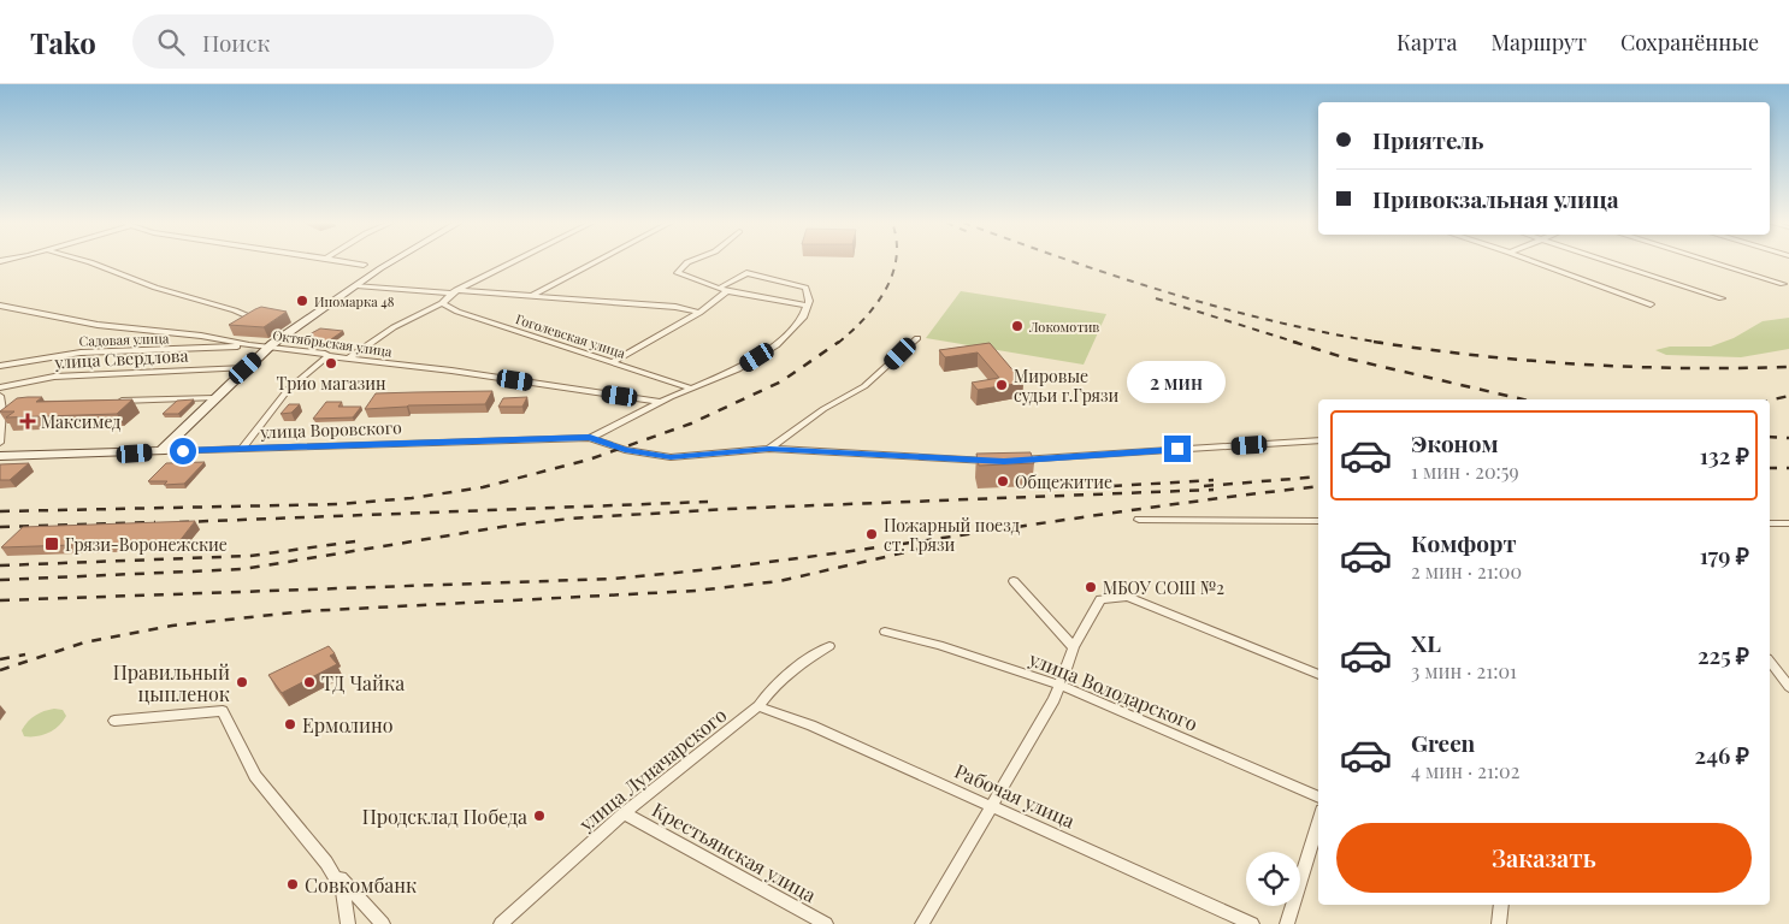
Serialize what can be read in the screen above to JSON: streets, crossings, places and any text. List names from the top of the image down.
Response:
{
  "streets": {
    "street": [
      "Гоголевская улица",
      "Садовая улица",
      "Октябрьская улица",
      "улица Свердлова",
      "улица Воровского",
      "улица Володарского",
      "улица Луначарского",
      "Рабочая улица",
      "Крестьянская улица"
    ]
  },
  "crossings": [
    ["Садовая улица", "Октябрьская улица"],
    ["улица Луначарского", "Рабочая улица"],
    ["улица Луначарского", "Крестьянская улица"]
  ],
  "places": {
    "other": [
      "Иномарка 48",
      "Локомотив",
      "Трио магазин",
      "Мировые судьи г.Грязи",
      "Общежитие",
      "Пожарный поезд ст. Грязи",
      "МБОУ СОШ №2",
      "Правильный цыпленок",
      "ТД Чайка",
      "Ермолино",
      "Продсклад Победа",
      "Совкомбанк"
    ],
    "health": ["Максимед"],
    "transit": ["Грязи-Воронежские"]
  },
  "page": {
    "header": "Tako",
    "search": "Поиск",
    "nav": ["Карта", "Маршрут", "Сохранённые"],
    "banner": ["Приятель", "Привокзальная улица"],
    "bubble": "2 мин",
    "list": [
      {
        "name": "Эконом",
        "note": "1 мин · 20:59",
        "value": "132 ₽"
      },
      {
        "name": "Комфорт",
        "note": "2 мин · 21:00",
        "value": "179 ₽"
      },
      {
        "name": "XL",
        "note": "3 мин · 21:01",
        "value": "225 ₽"
      },
      {
        "name": "Green",
        "note": "4 мин · 21:02",
        "value": "246 ₽"
      }
    ],
    "buttons": "Заказать"
  }
}
